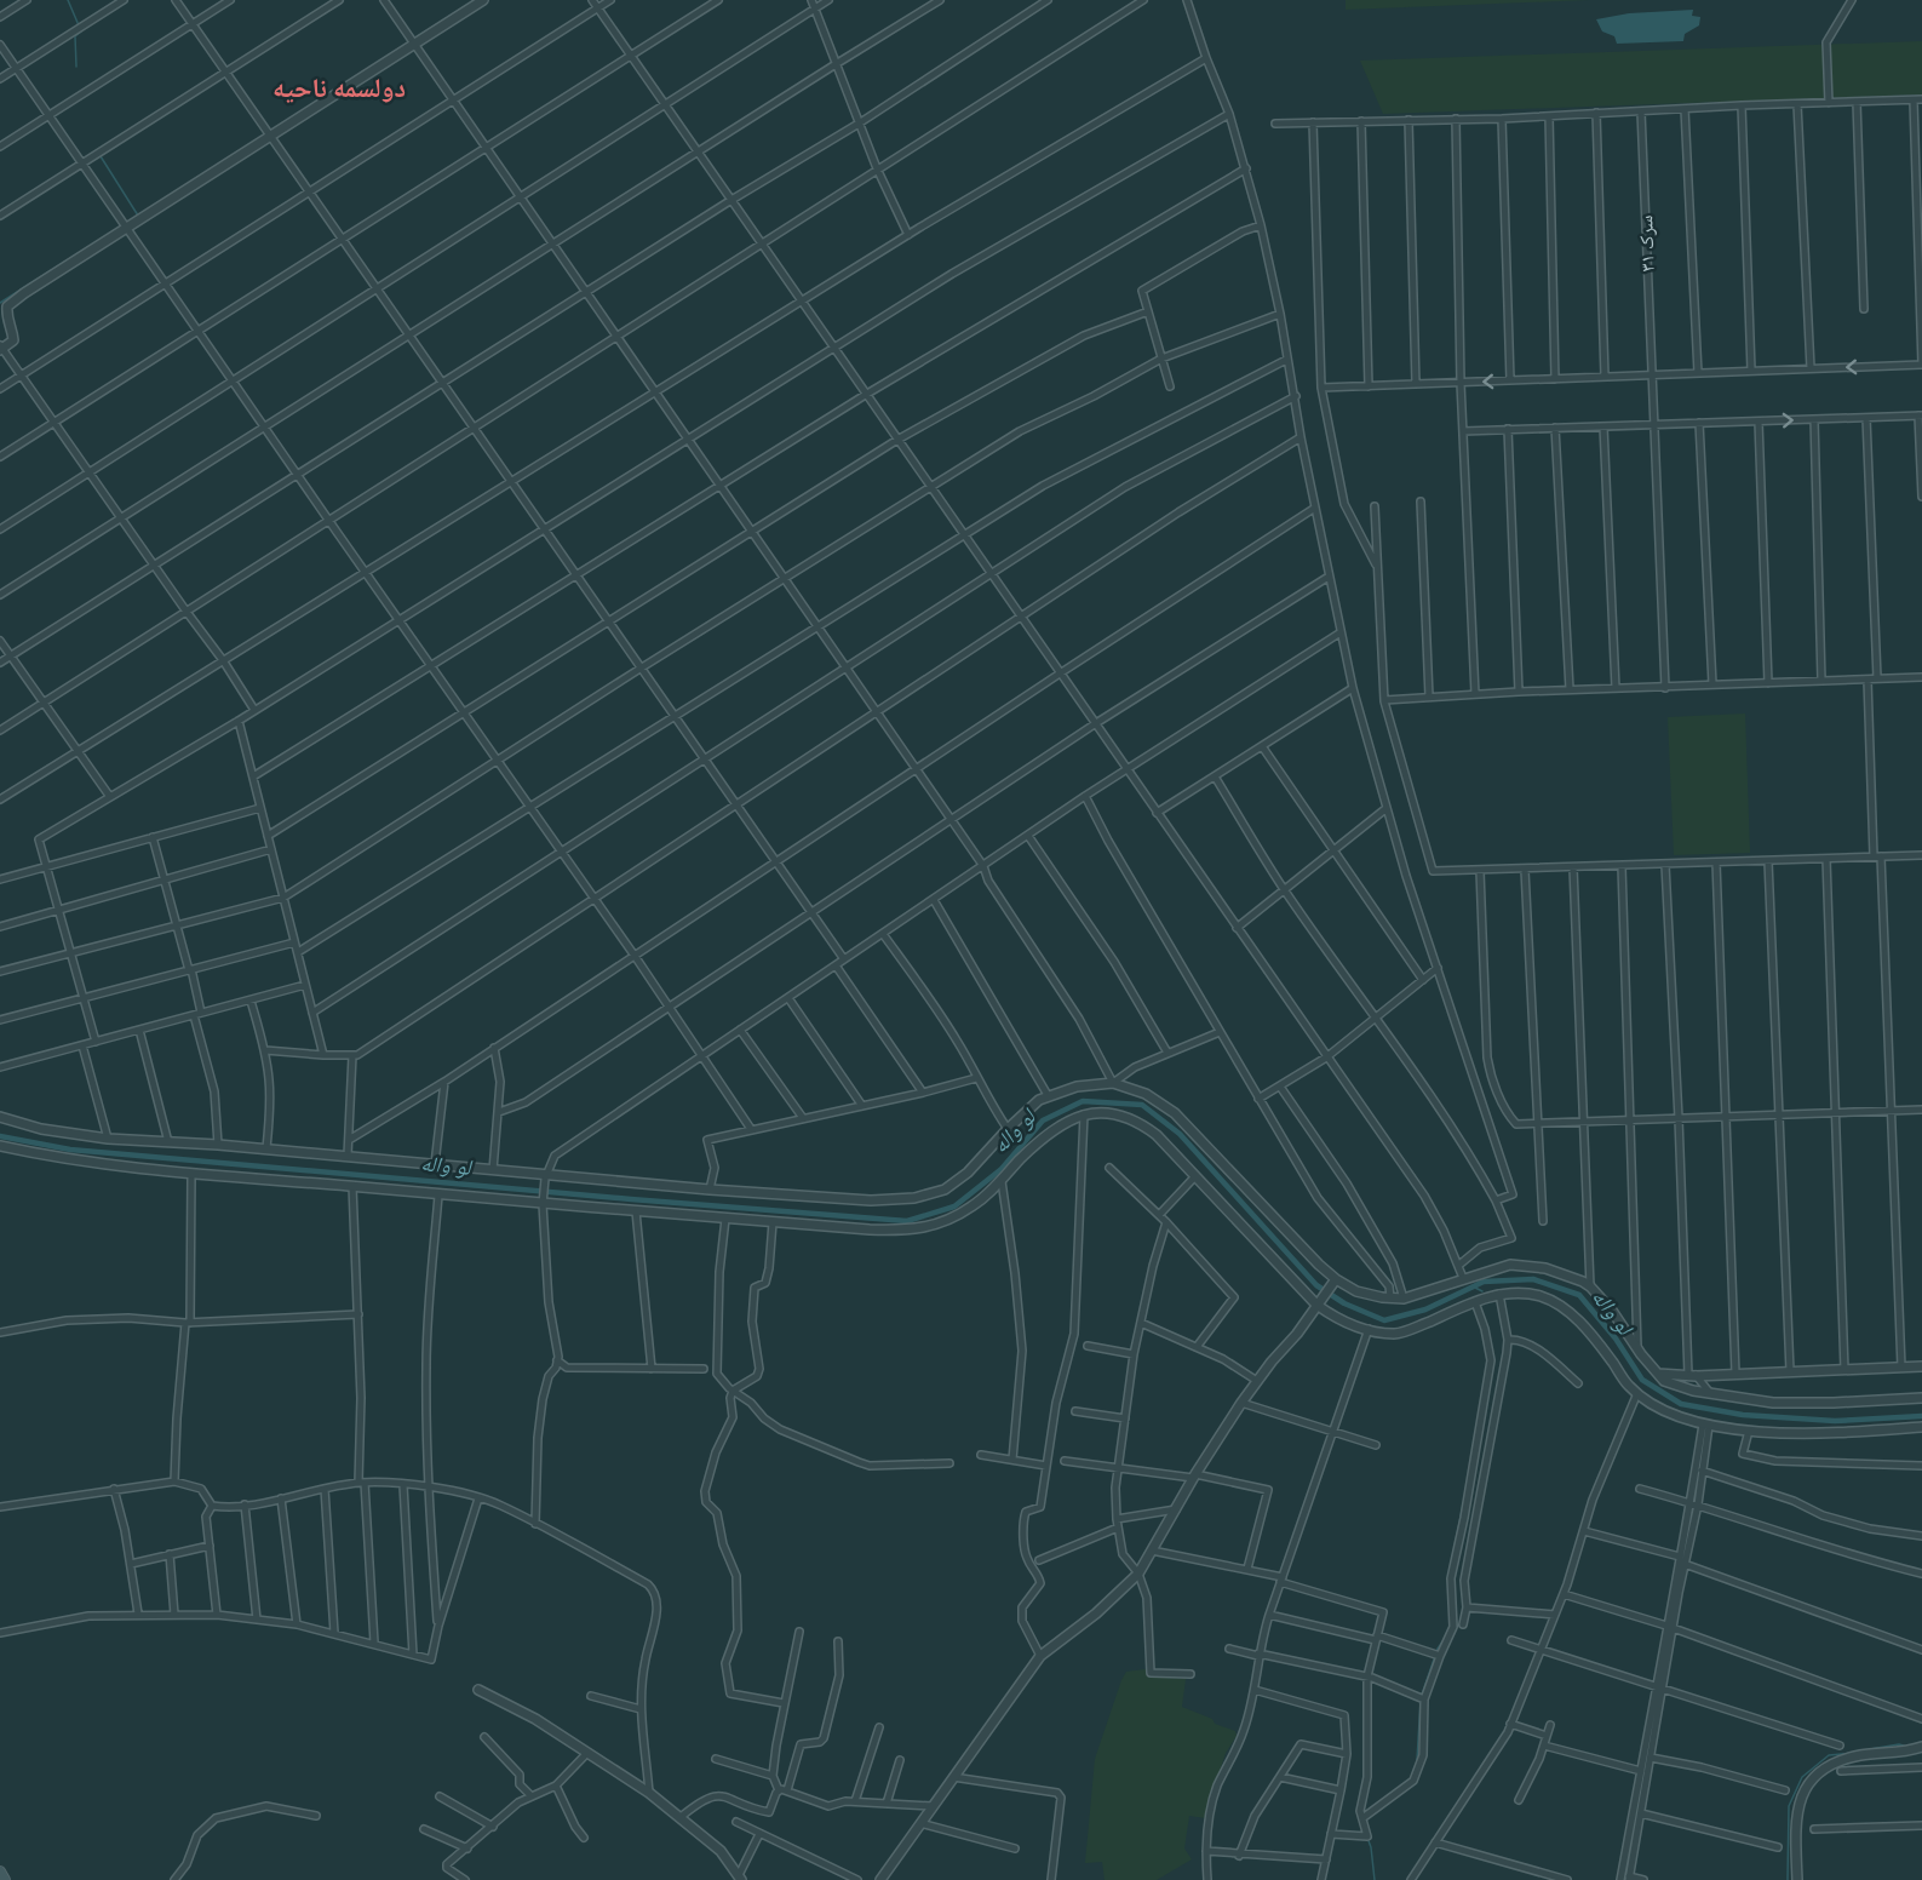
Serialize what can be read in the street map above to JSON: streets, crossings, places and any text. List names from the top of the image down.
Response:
{
  "streets": {
    "street": ["سرک ۳۱"]
  },
  "districts": ["دولسمه ناحیه"],
  "water": ["لو واله"]
}
